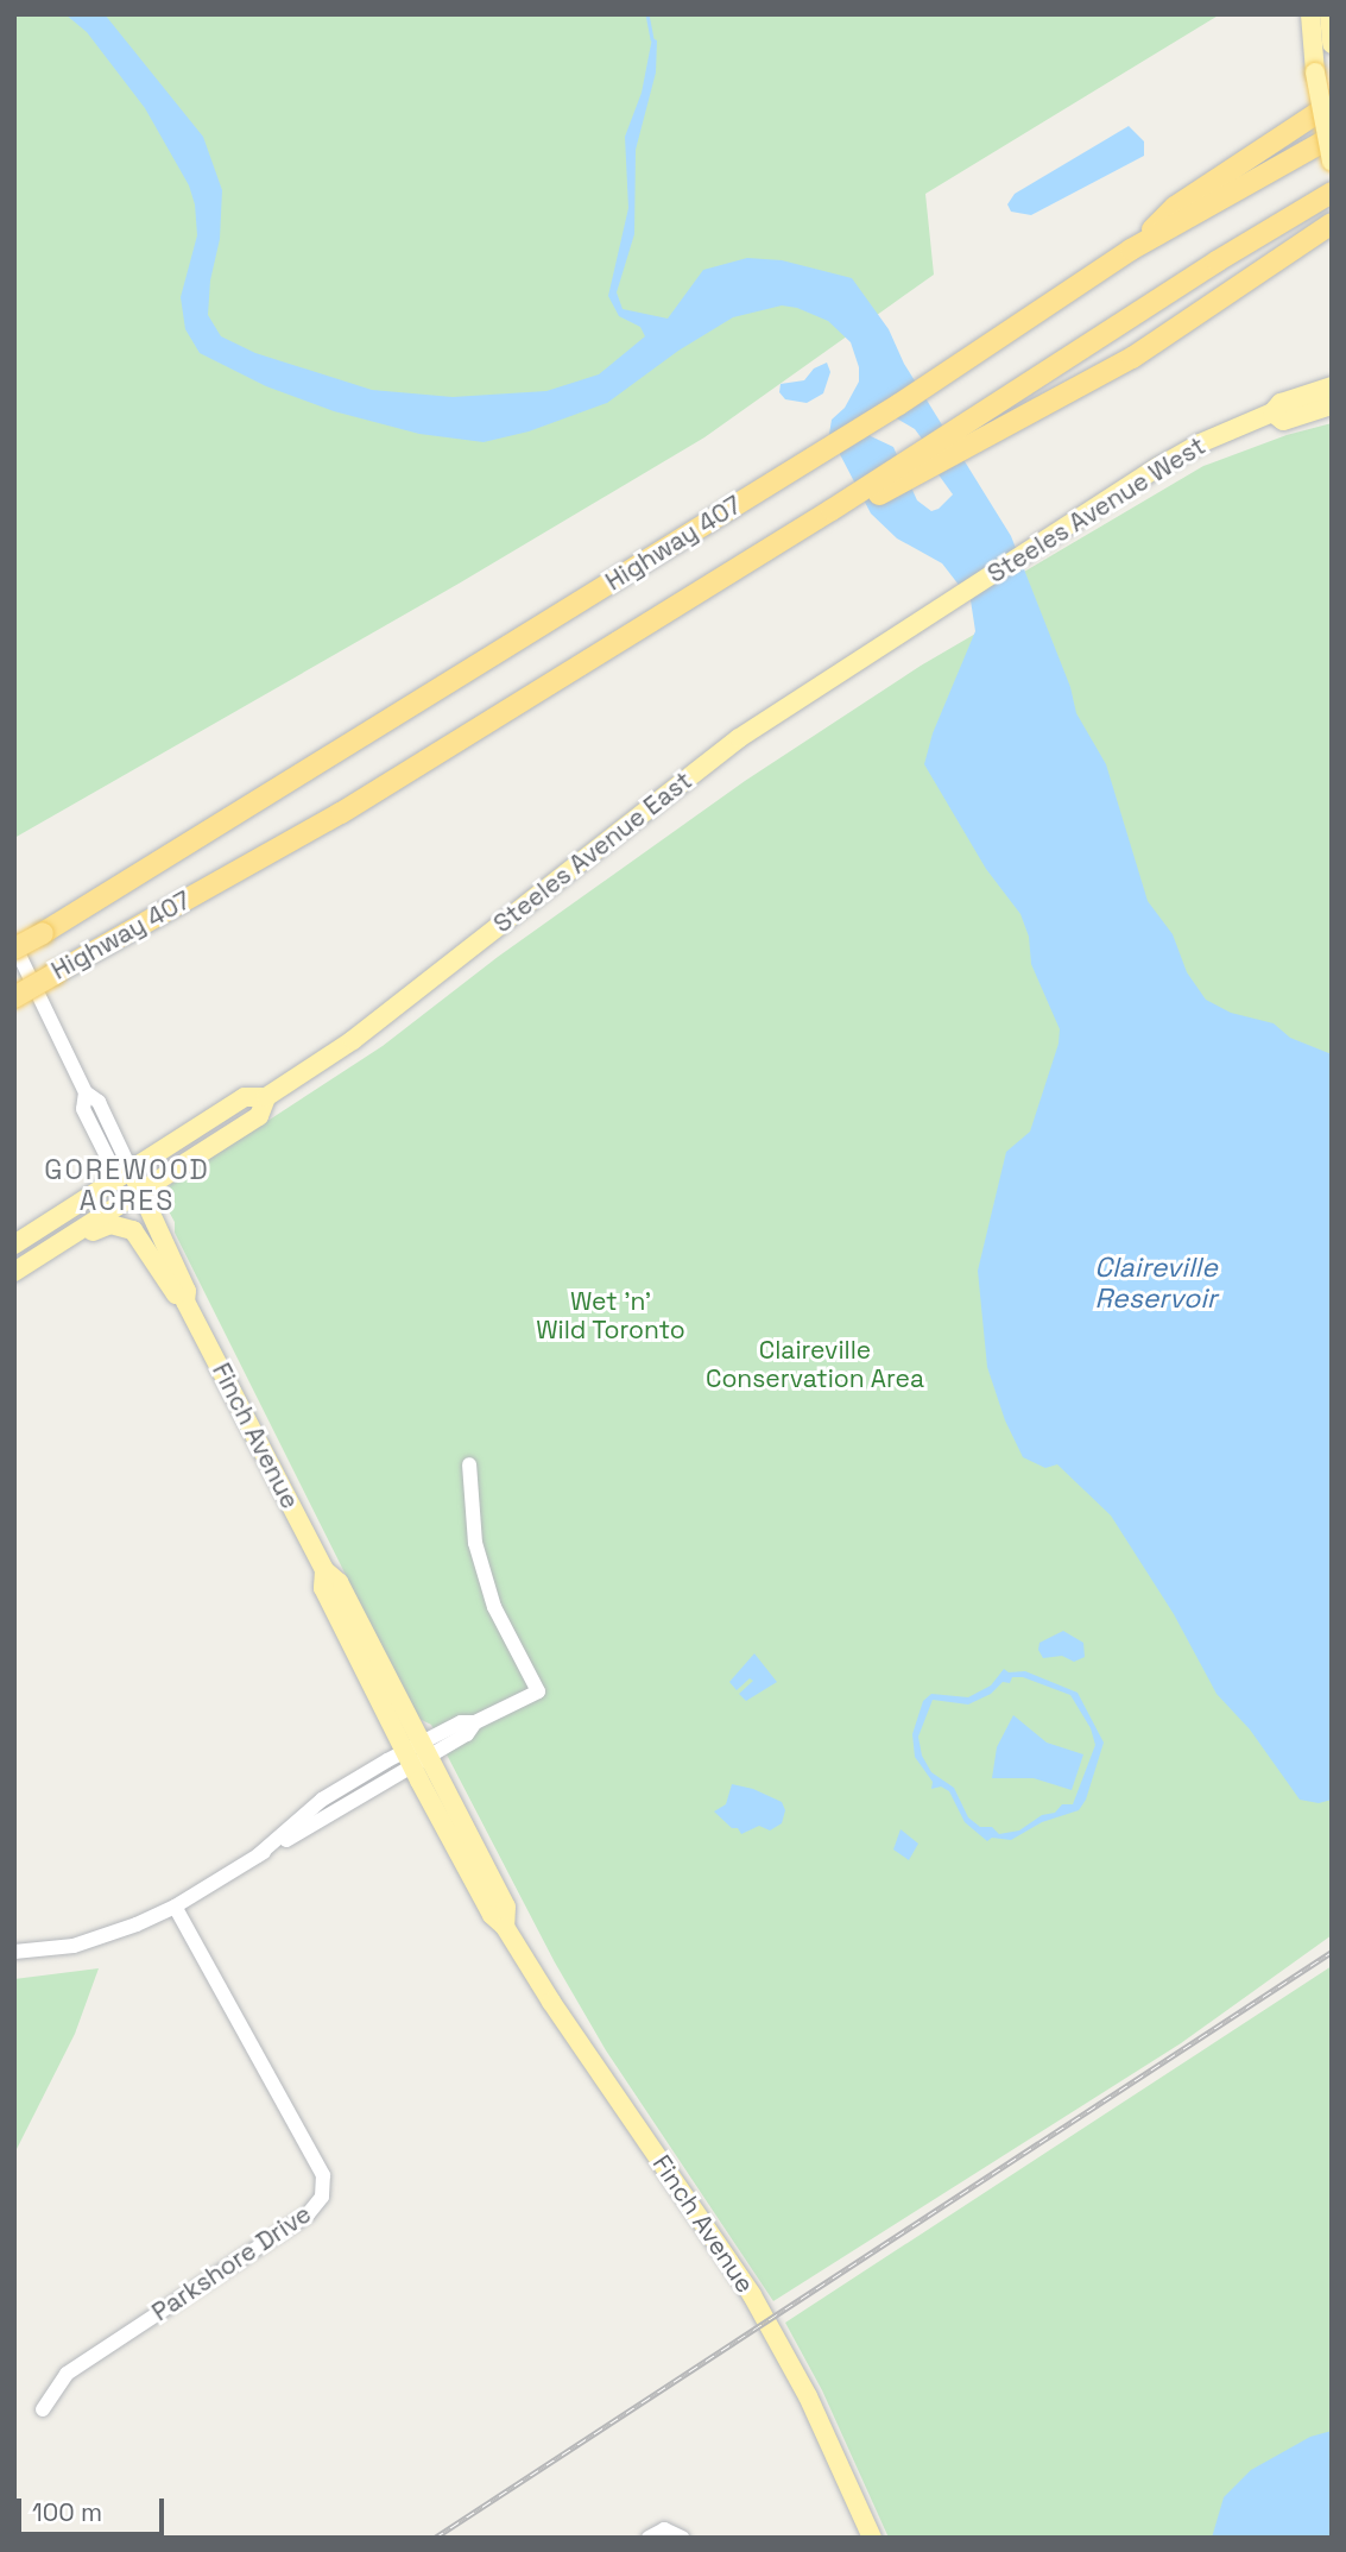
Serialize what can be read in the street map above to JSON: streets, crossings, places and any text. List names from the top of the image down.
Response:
{
  "streets": {
    "highway": ["Highway 407"],
    "main road": ["Steeles Avenue West", "Steeles Avenue East", "Finch Avenue"],
    "street": ["Parkshore Drive"]
  },
  "crossings": [
    ["Steeles Avenue West", "Steeles Avenue East"],
    ["Steeles Avenue East", "Finch Avenue"]
  ],
  "districts": ["GOREWOOD ACRES"],
  "water": ["Claireville Reservoir"],
  "parks": ["Wet 'n' Wild Toronto", "Claireville Conservation Area"],
  "scale_bar": "100 m"
}
